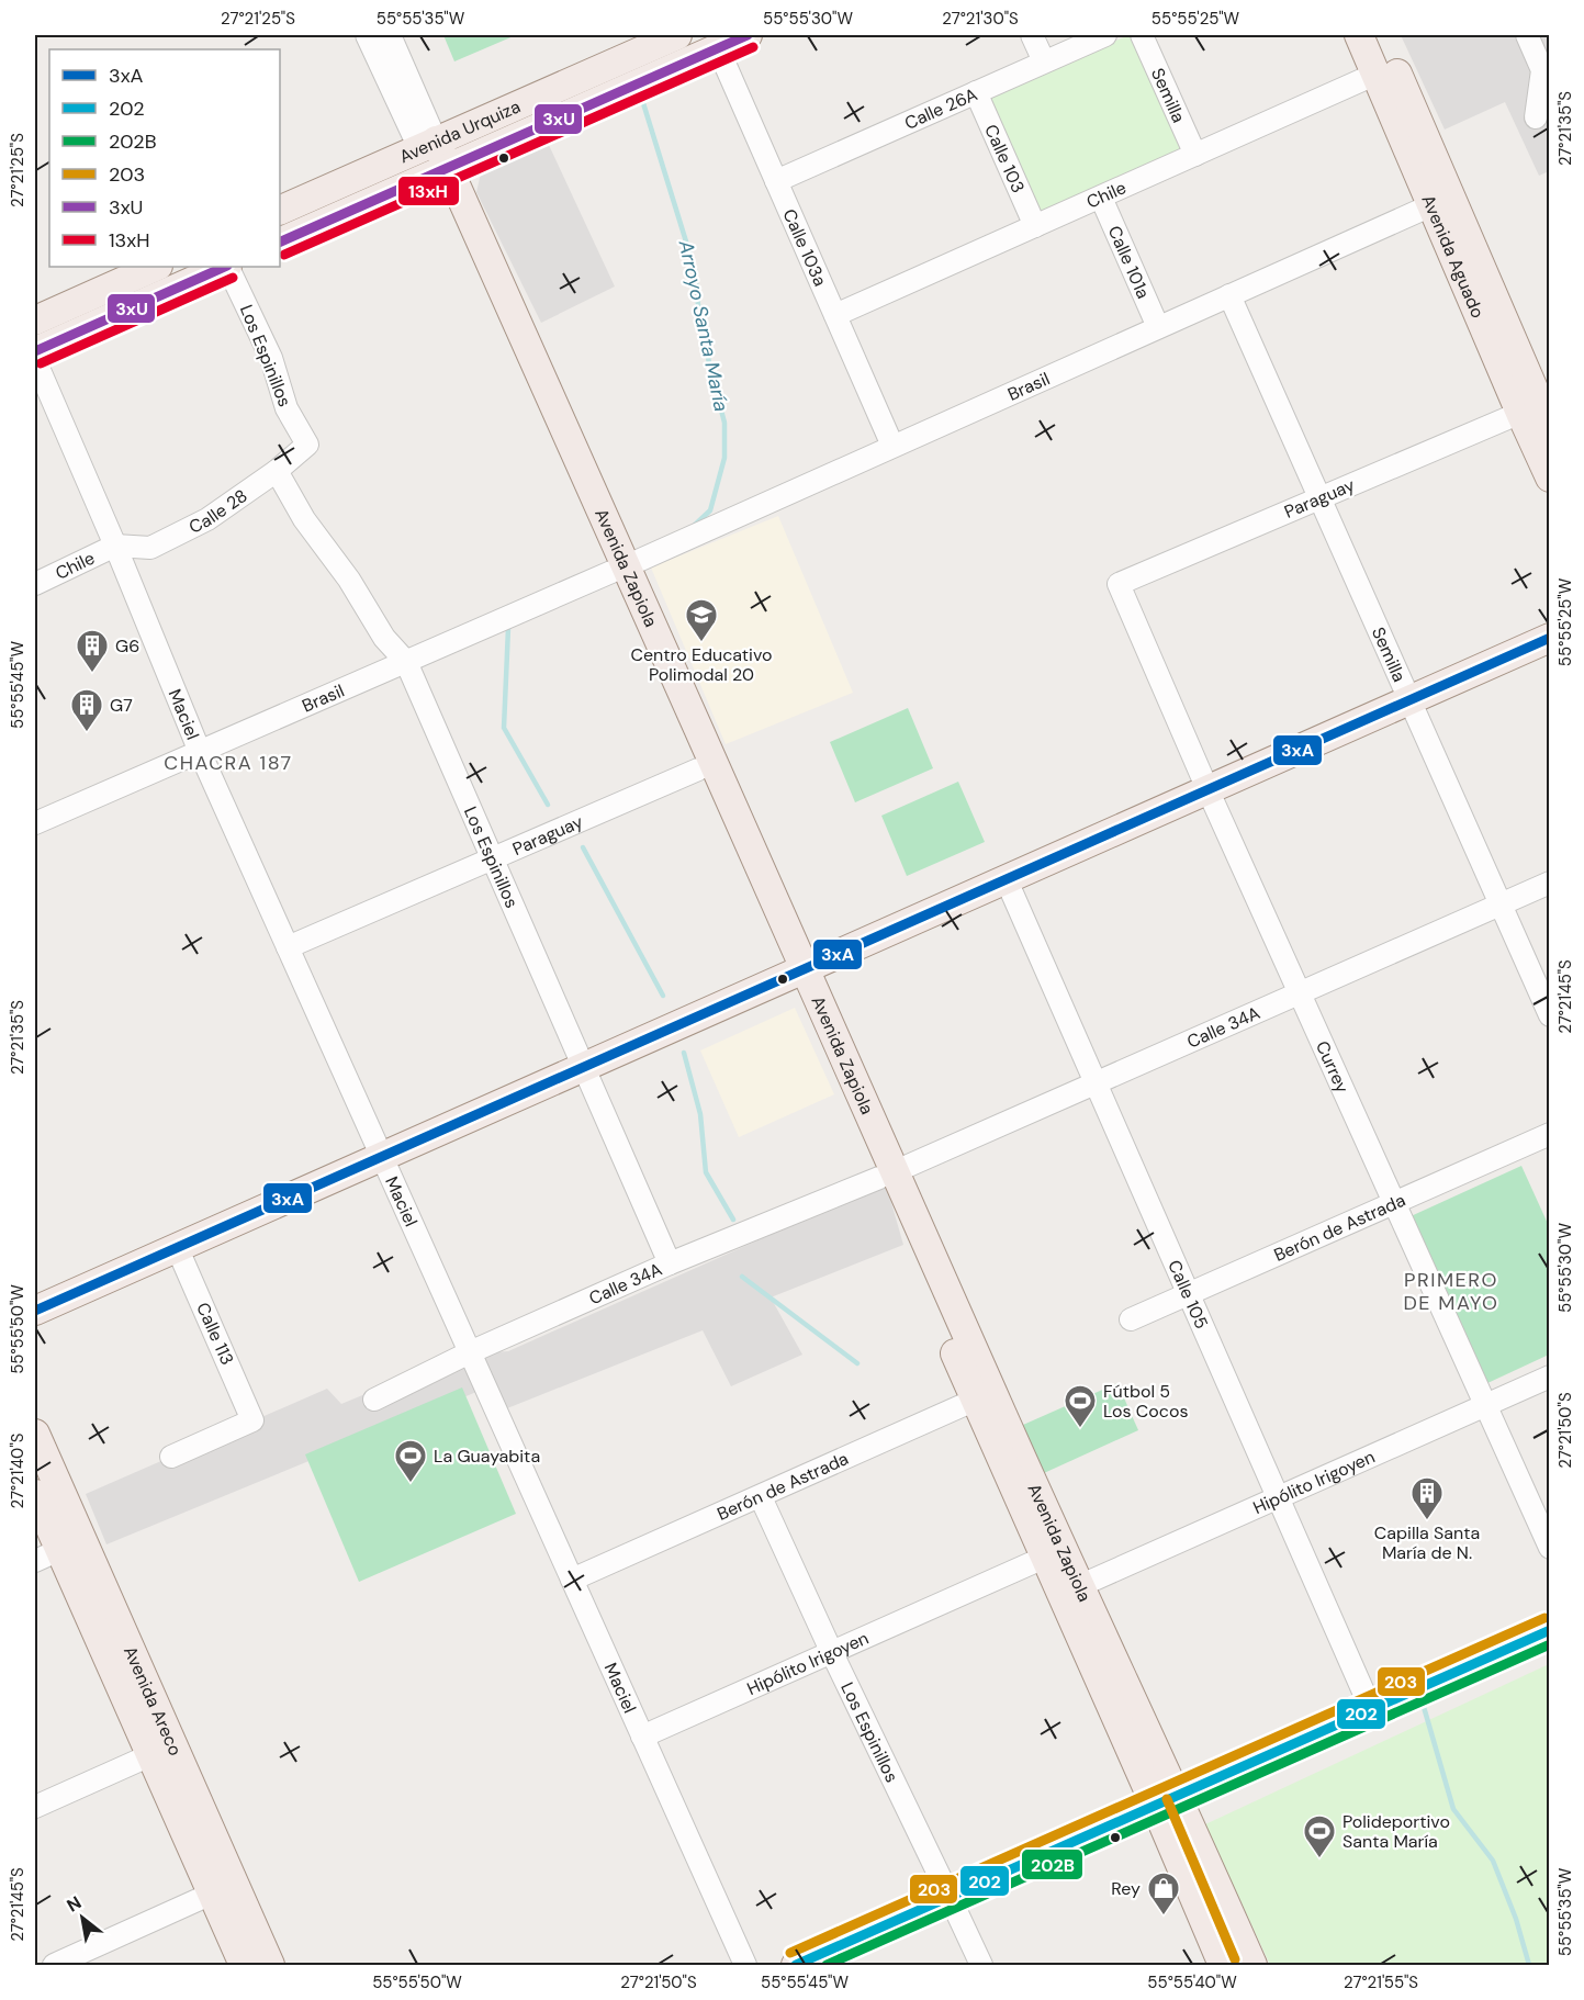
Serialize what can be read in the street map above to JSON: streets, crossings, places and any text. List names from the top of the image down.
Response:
{
  "streets": {
    "main road": [
      "Avenida Urquiza",
      "Avenida Aguado",
      "Avenida Zapiola",
      "Avenida Areco"
    ],
    "street": [
      "Semilla",
      "Calle 26A",
      "Calle 103",
      "Chile",
      "Calle 103a",
      "Calle 101a",
      "Los Espinillos",
      "Brasil",
      "Paraguay",
      "Calle 28",
      "Maciel",
      "Calle 34A",
      "Currey",
      "Berón de Astrada",
      "Calle 105",
      "Calle 113",
      "Hipólito Irigoyen"
    ]
  },
  "crossings": [
    ["Semilla", "Chile"],
    ["Semilla", "Brasil"],
    ["Semilla", "Paraguay"],
    ["Semilla", "Calle 34A"],
    ["Calle 26A", "Calle 103"],
    ["Calle 26A", "Calle 103a"],
    ["Avenida Urquiza", "Calle 103a"],
    ["Avenida Urquiza", "Avenida Zapiola"],
    ["Calle 103", "Chile"],
    ["Chile", "Calle 103a"],
    ["Chile", "Avenida Aguado"],
    ["Chile", "Calle 101a"],
    ["Chile", "Calle 28"],
    ["Chile", "Maciel"],
    ["Calle 103a", "Brasil"],
    ["Avenida Aguado", "Brasil"],
    ["Avenida Aguado", "Paraguay"],
    ["Calle 101a", "Brasil"],
    ["Los Espinillos", "Brasil"],
    ["Los Espinillos", "Paraguay"],
    ["Los Espinillos", "Calle 28"],
    ["Los Espinillos", "Calle 34A"],
    ["Los Espinillos", "Berón de Astrada"],
    ["Los Espinillos", "Hipólito Irigoyen"],
    ["Brasil", "Avenida Zapiola"],
    ["Brasil", "Maciel"],
    ["Paraguay", "Avenida Zapiola"],
    ["Paraguay", "Maciel"],
    ["Paraguay", "Currey"],
    ["Calle 28", "Maciel"],
    ["Avenida Zapiola", "Calle 34A"],
    ["Avenida Zapiola", "Berón de Astrada"],
    ["Avenida Zapiola", "Hipólito Irigoyen"],
    ["Maciel", "Calle 34A"],
    ["Maciel", "Berón de Astrada"],
    ["Maciel", "Hipólito Irigoyen"],
    ["Calle 34A", "Currey"],
    ["Calle 34A", "Calle 105"],
    ["Currey", "Berón de Astrada"],
    ["Currey", "Hipólito Irigoyen"],
    ["Berón de Astrada", "Calle 105"],
    ["Calle 105", "Hipólito Irigoyen"]
  ],
  "districts": ["CHACRA 187", "PRIMERO DE MAYO"],
  "water": ["Arroyo Santa María"],
  "places": {
    "school or university": ["Centro Educativo Polimodal 20"],
    "building": ["G6", "G7", "Capilla Santa María de N."],
    "sports": ["Fútbol 5 Los Cocos", "La Guayabita", "Polideportivo Santa María"],
    "shop": ["Rey"]
  },
  "lines": [
    "transit line 3xU",
    "transit line 13xH",
    "transit line 3xA",
    "transit line 203",
    "transit line 202",
    "transit line 202B"
  ],
  "legend": [
    "3xA",
    "202",
    "202B",
    "203",
    "3xU",
    "13xH"
  ],
  "north": "top left",
  "coordinates": [
    "27°21'25\"S",
    "55°55'35\"W",
    "55°55'30\"W",
    "27°21'30\"S",
    "55°55'25\"W",
    "27°21'35\"S",
    "55°55'45\"W",
    "27°21'45\"S",
    "55°55'50\"W",
    "27°21'50\"S",
    "27°21'40\"S",
    "55°55'40\"W",
    "27°21'55\"S"
  ]
}
